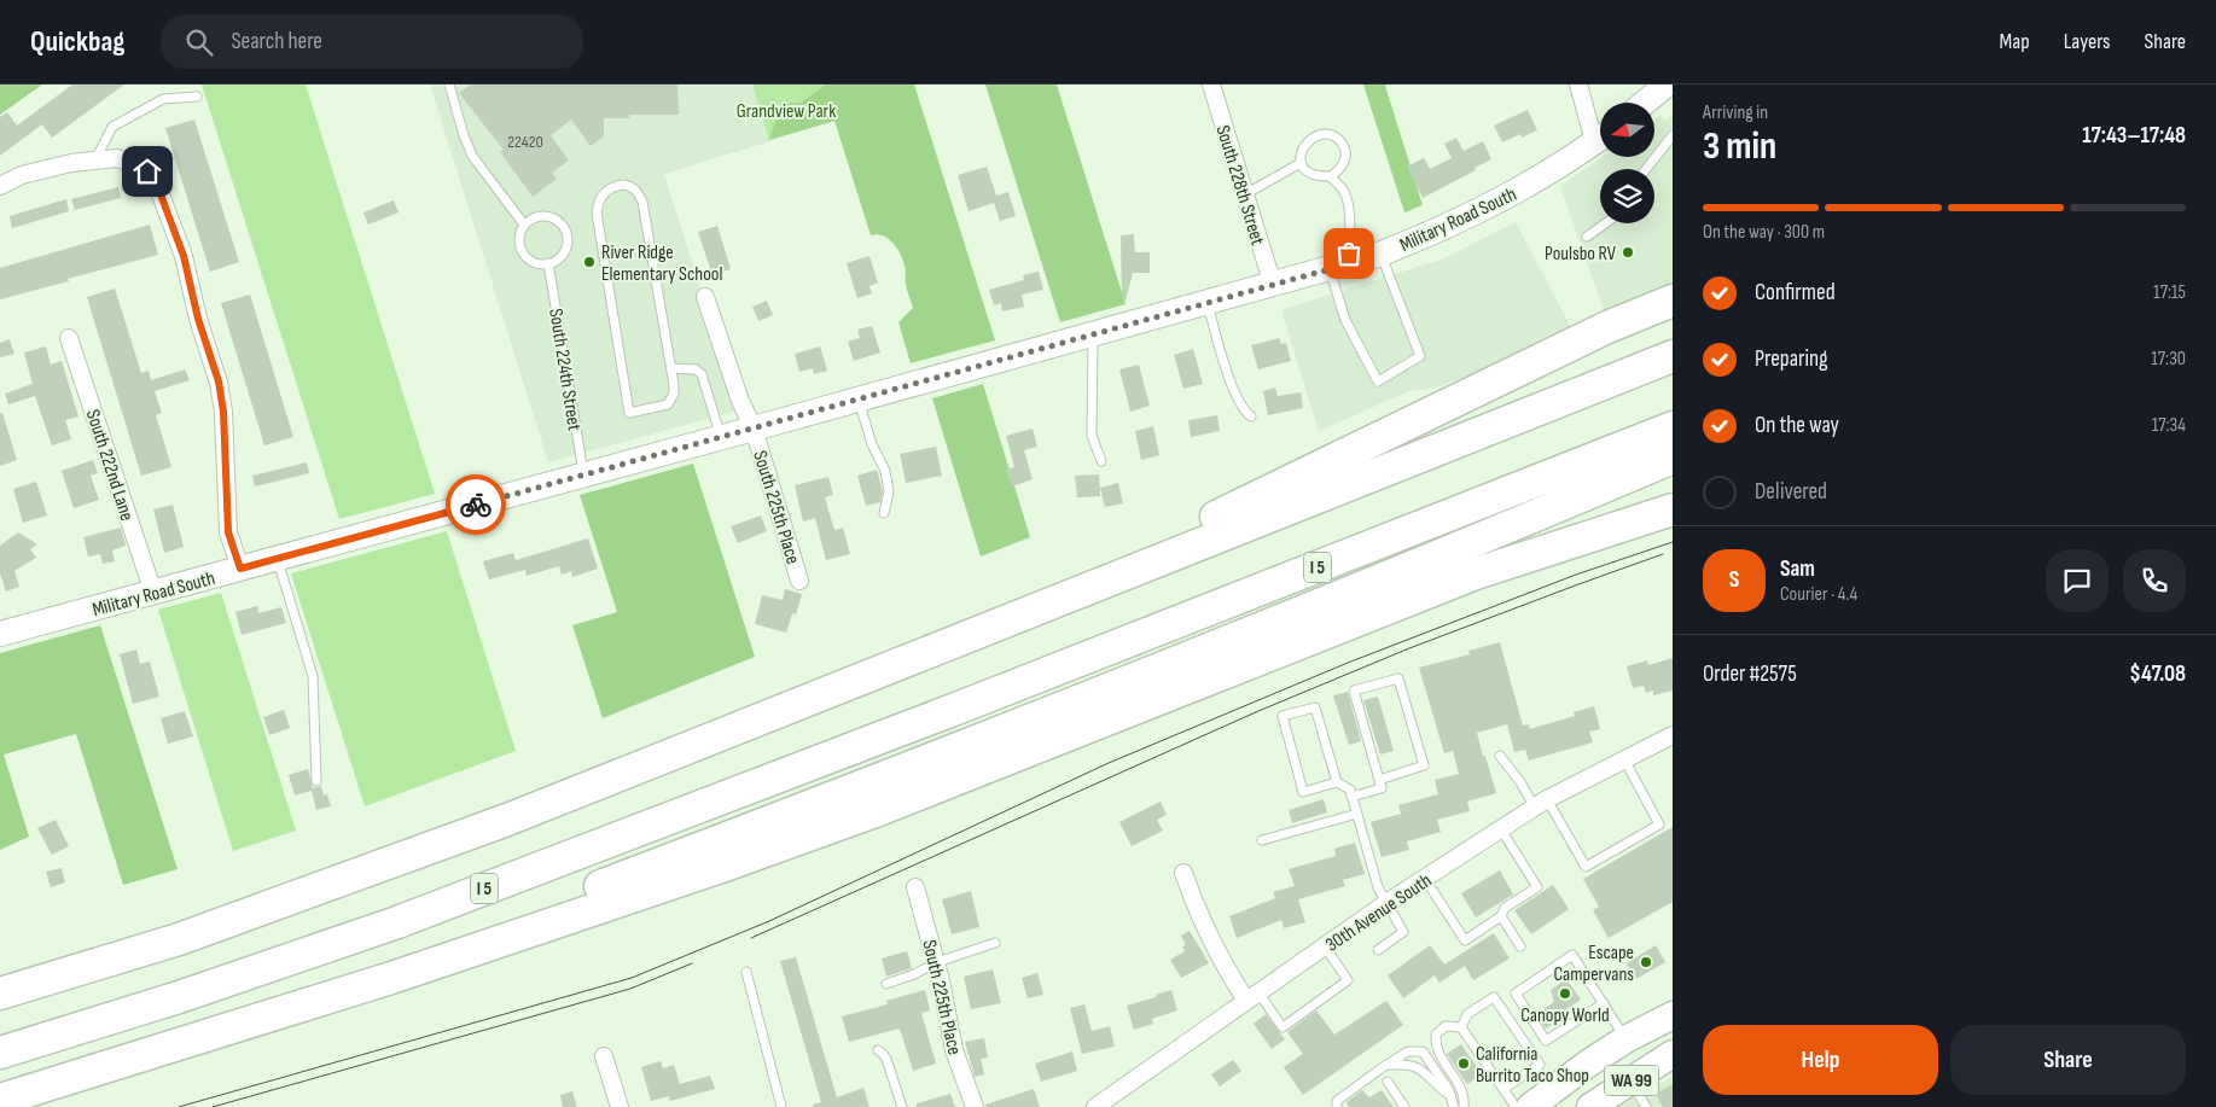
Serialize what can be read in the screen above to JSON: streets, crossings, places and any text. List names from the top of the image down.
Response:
{
  "streets": {
    "highway": ["I 5"],
    "main road": ["Military Road South", "WA 99"],
    "street": [
      "South 228th Street",
      "South 222nd Lane",
      "South 225th Place",
      "30th Avenue South"
    ],
    "lane": ["South 224th Street"]
  },
  "crossings": [
    ["South 228th Street", "Military Road South"],
    ["Military Road South", "South 224th Street"],
    ["Military Road South", "South 222nd Lane"],
    ["Military Road South", "South 225th Place"]
  ],
  "parks": ["Grandview Park"],
  "places": [
    "Poulsbo RV",
    "River Ridge Elementary School",
    "Escape Campervans",
    "Canopy World",
    "California Burrito Taco Shop"
  ],
  "house_numbers": ["22420"],
  "north": "left",
  "page": {
    "header": "Quickbag",
    "search": "Search here",
    "nav": ["Map", "Layers", "Share"],
    "heading": ["3 min", "Arriving in", "17:43–17:48"],
    "panel": [
      "Sam",
      "Courier · 4.4",
      "Order #2575",
      "$47.08"
    ],
    "bar": "On the way · 300 m",
    "list": [
      ["Confirmed", "17:15"],
      ["Preparing", "17:30"],
      ["On the way", "17:34"],
      "Delivered"
    ],
    "round": "S",
    "buttons": ["Help", "Share"]
  }
}
